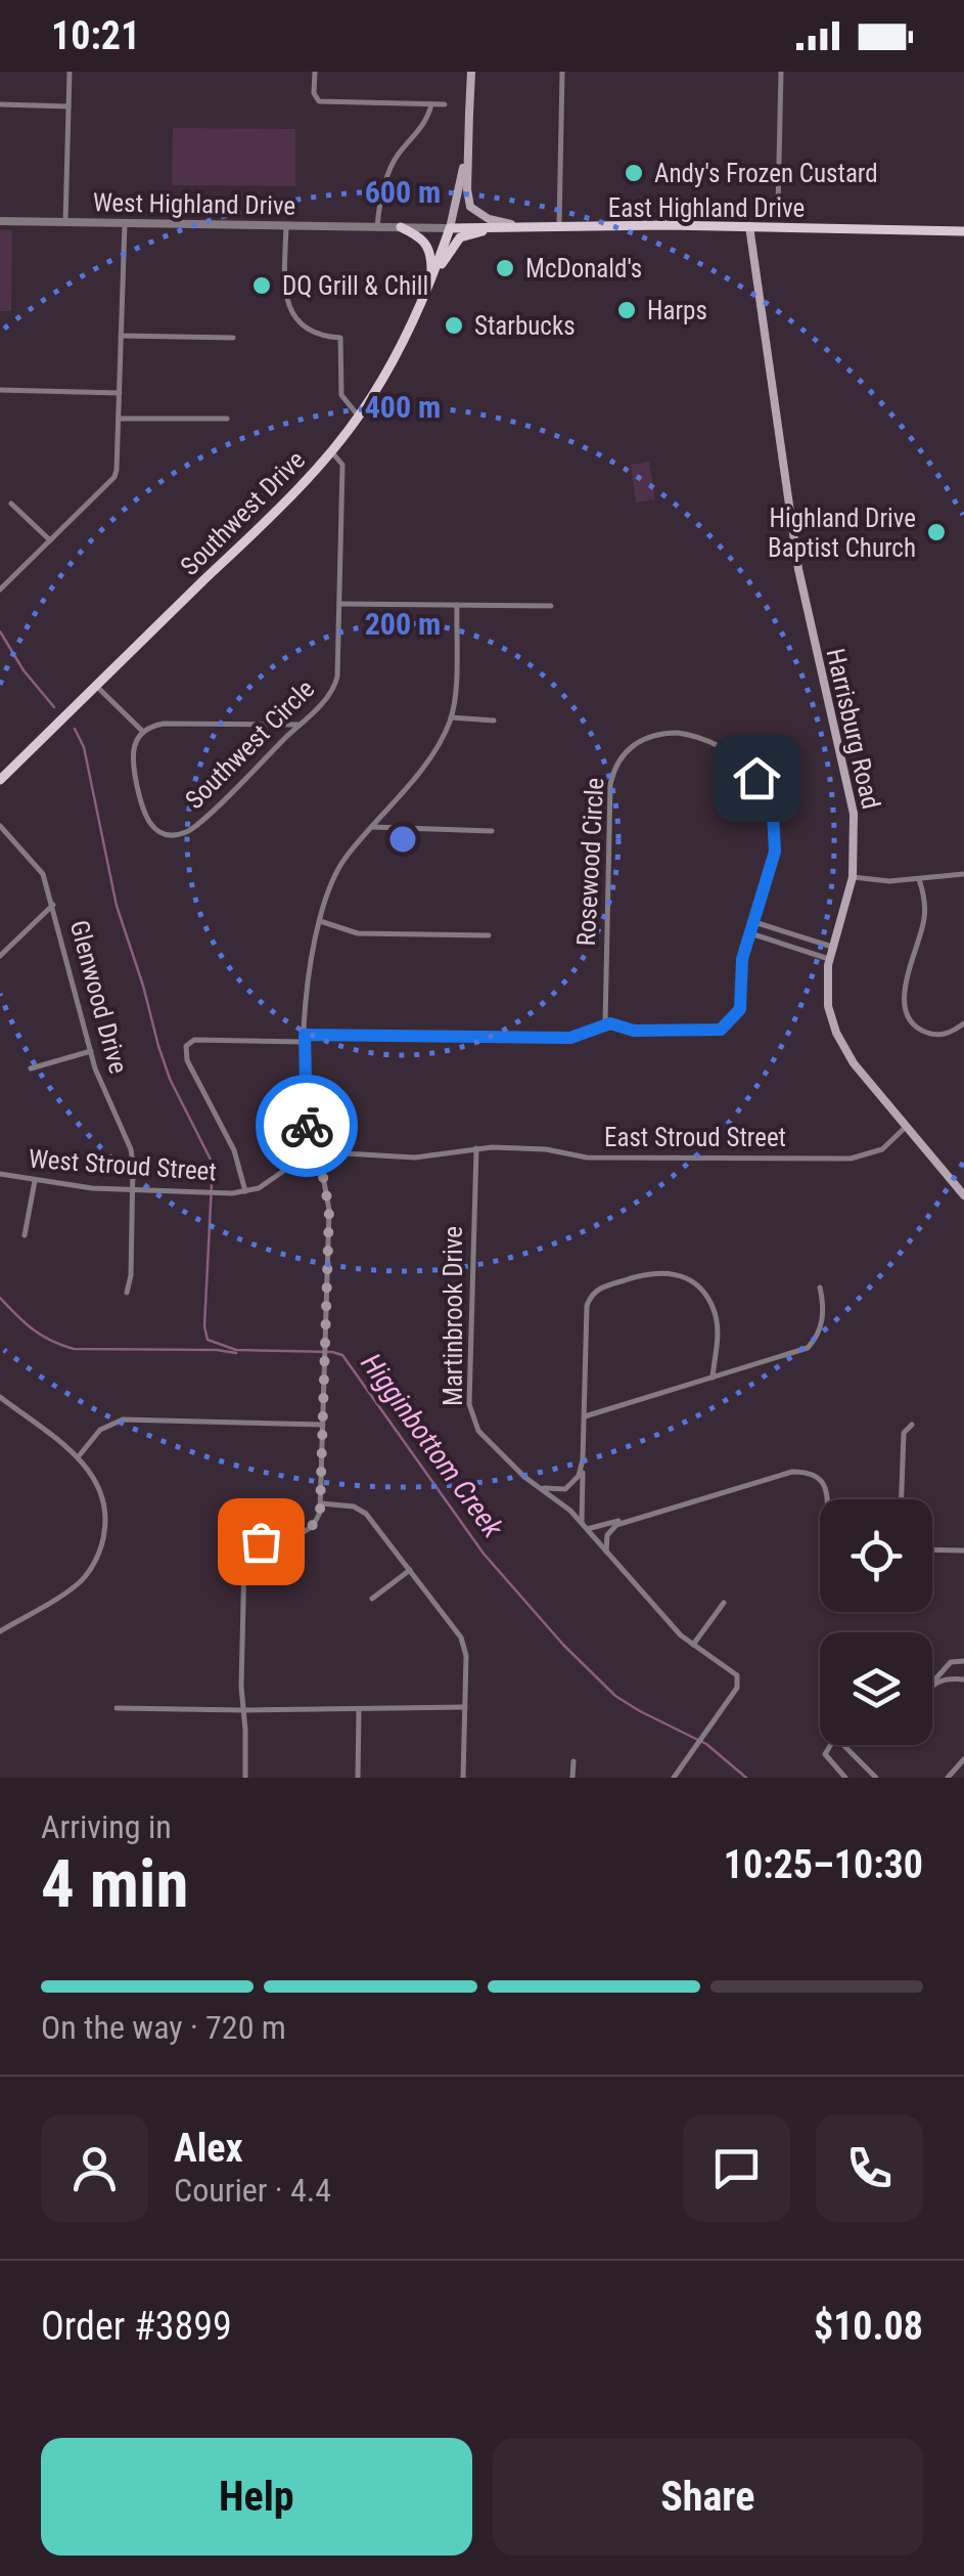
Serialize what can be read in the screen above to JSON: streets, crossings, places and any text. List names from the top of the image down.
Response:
{
  "streets": {
    "main road": ["East Highland Drive", "Southwest Drive", "Harrisburg Road"],
    "street": [
      "West Highland Drive",
      "Southwest Circle",
      "Rosewood Circle",
      "Glenwood Drive",
      "East Stroud Street",
      "West Stroud Street",
      "Martinbrook Drive"
    ]
  },
  "crossings": [
    ["West Highland Drive", "East Highland Drive"],
    ["West Highland Drive", "Southwest Drive"],
    ["East Highland Drive", "Southwest Drive"],
    ["East Highland Drive", "Harrisburg Road"],
    ["Southwest Drive", "Southwest Circle"],
    ["Harrisburg Road", "East Stroud Street"],
    ["Glenwood Drive", "West Stroud Street"],
    ["East Stroud Street", "Martinbrook Drive"]
  ],
  "water": ["Higginbottom Creek"],
  "places": [
    "Andy's Frozen Custard",
    "McDonald's",
    "DQ Grill & Chill",
    "Harps",
    "Starbucks",
    "Highland Drive Baptist Church"
  ],
  "page": {
    "status": "10:21",
    "heading": ["4 min", "Arriving in", "10:25–10:30"],
    "panel": [
      "Alex",
      "Courier · 4.4",
      "Order #3899",
      "$10.08"
    ],
    "bar": "On the way · 720 m",
    "buttons": ["Help", "Share"]
  },
  "rings": ["600 m", "400 m", "200 m"]
}
